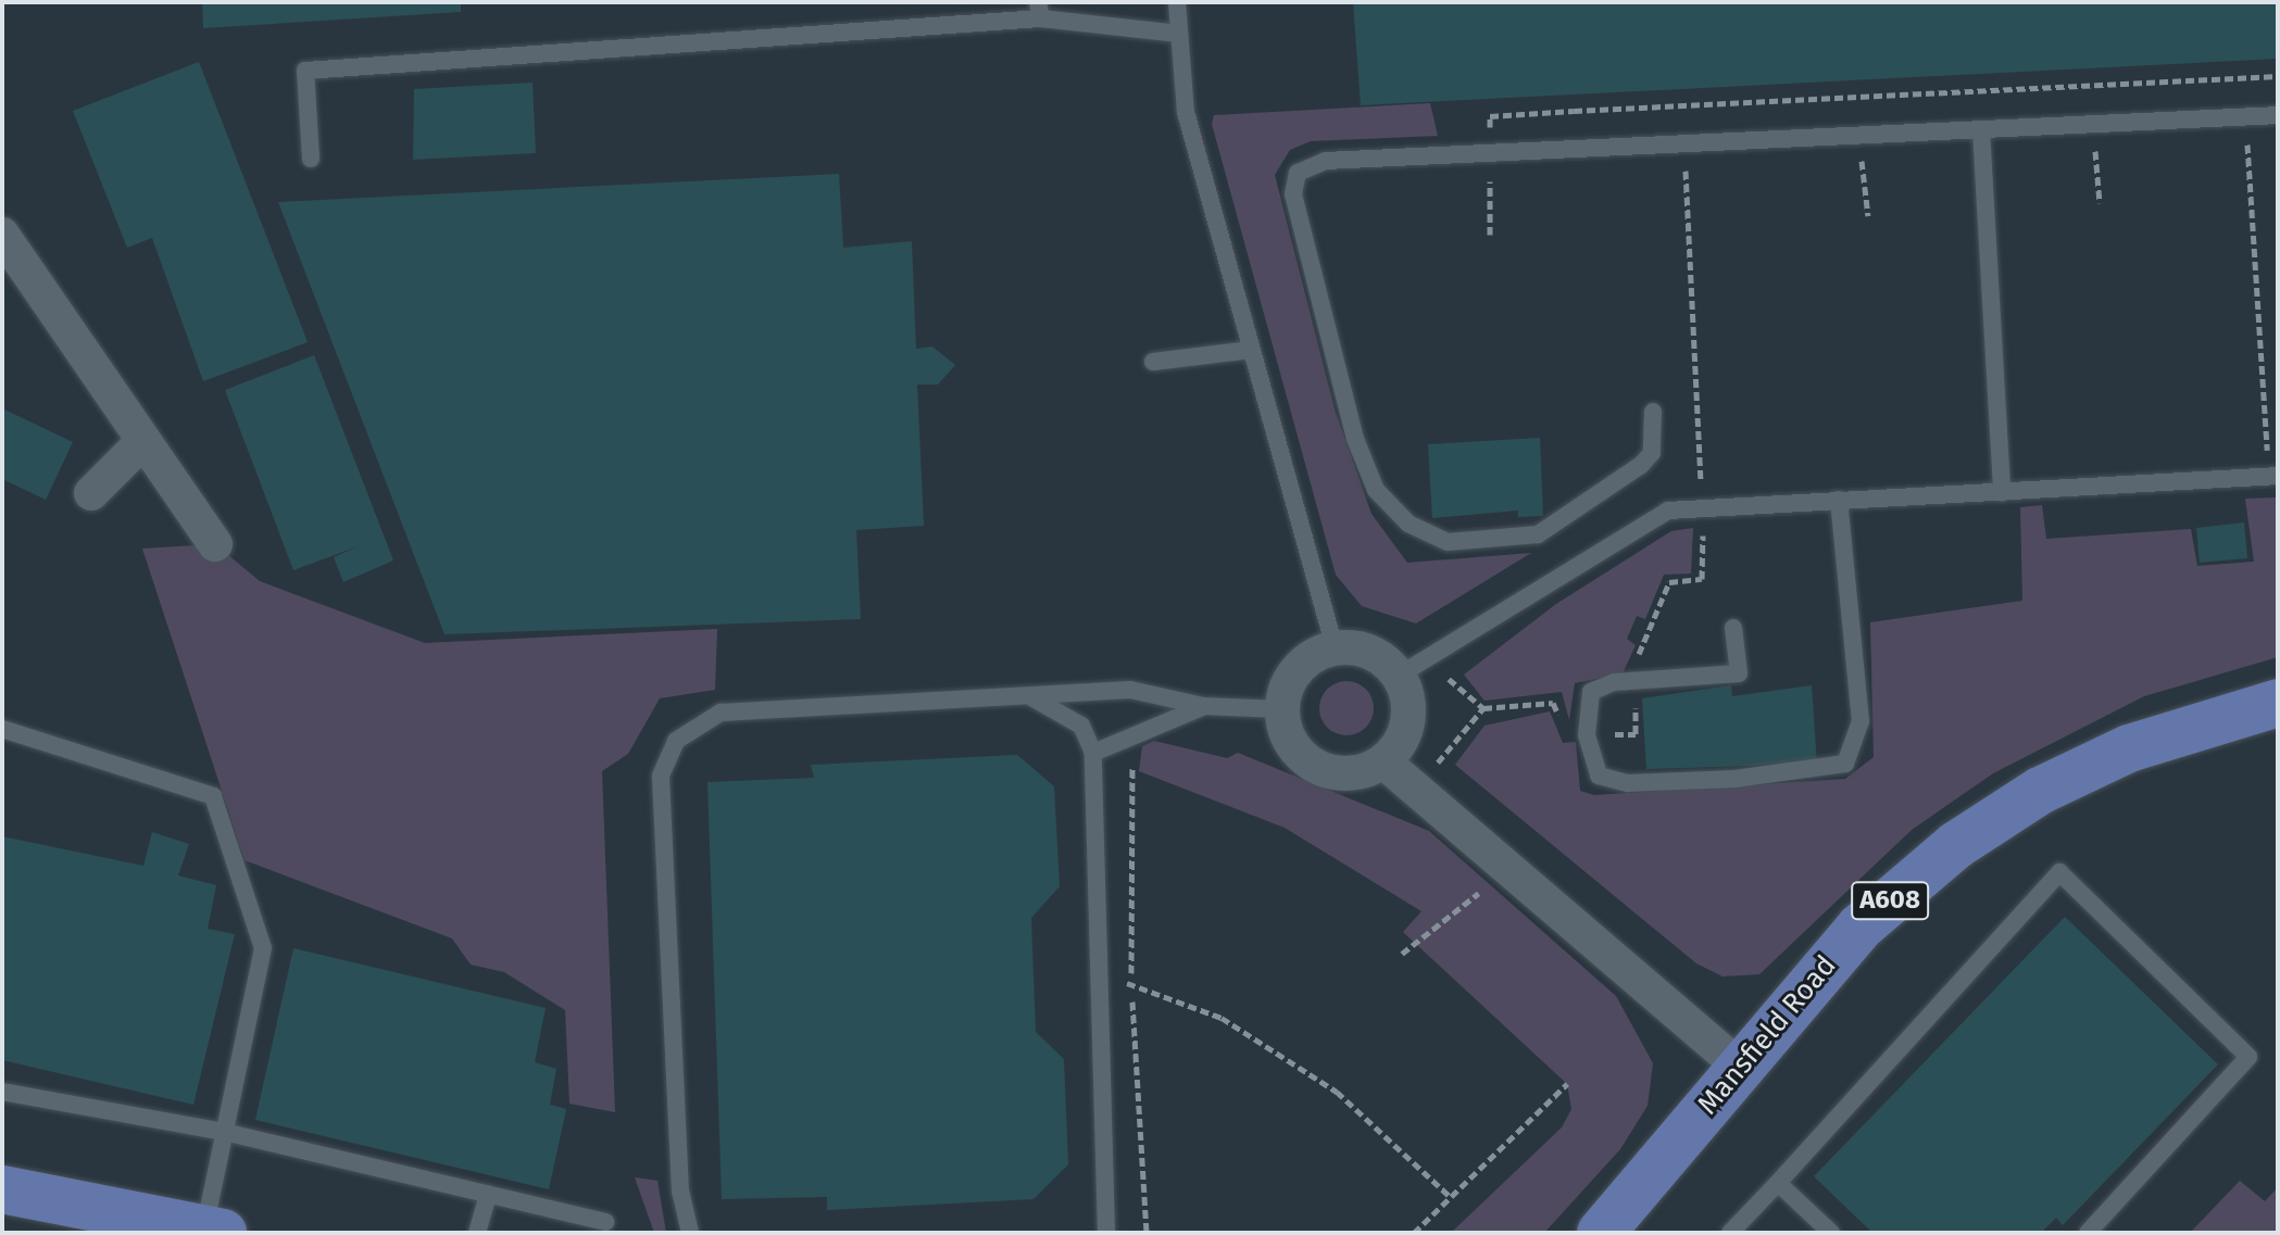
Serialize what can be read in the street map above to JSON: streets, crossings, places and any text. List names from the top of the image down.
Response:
{
  "streets": {
    "main road": ["A608", "Mansfield Road"]
  }
}
